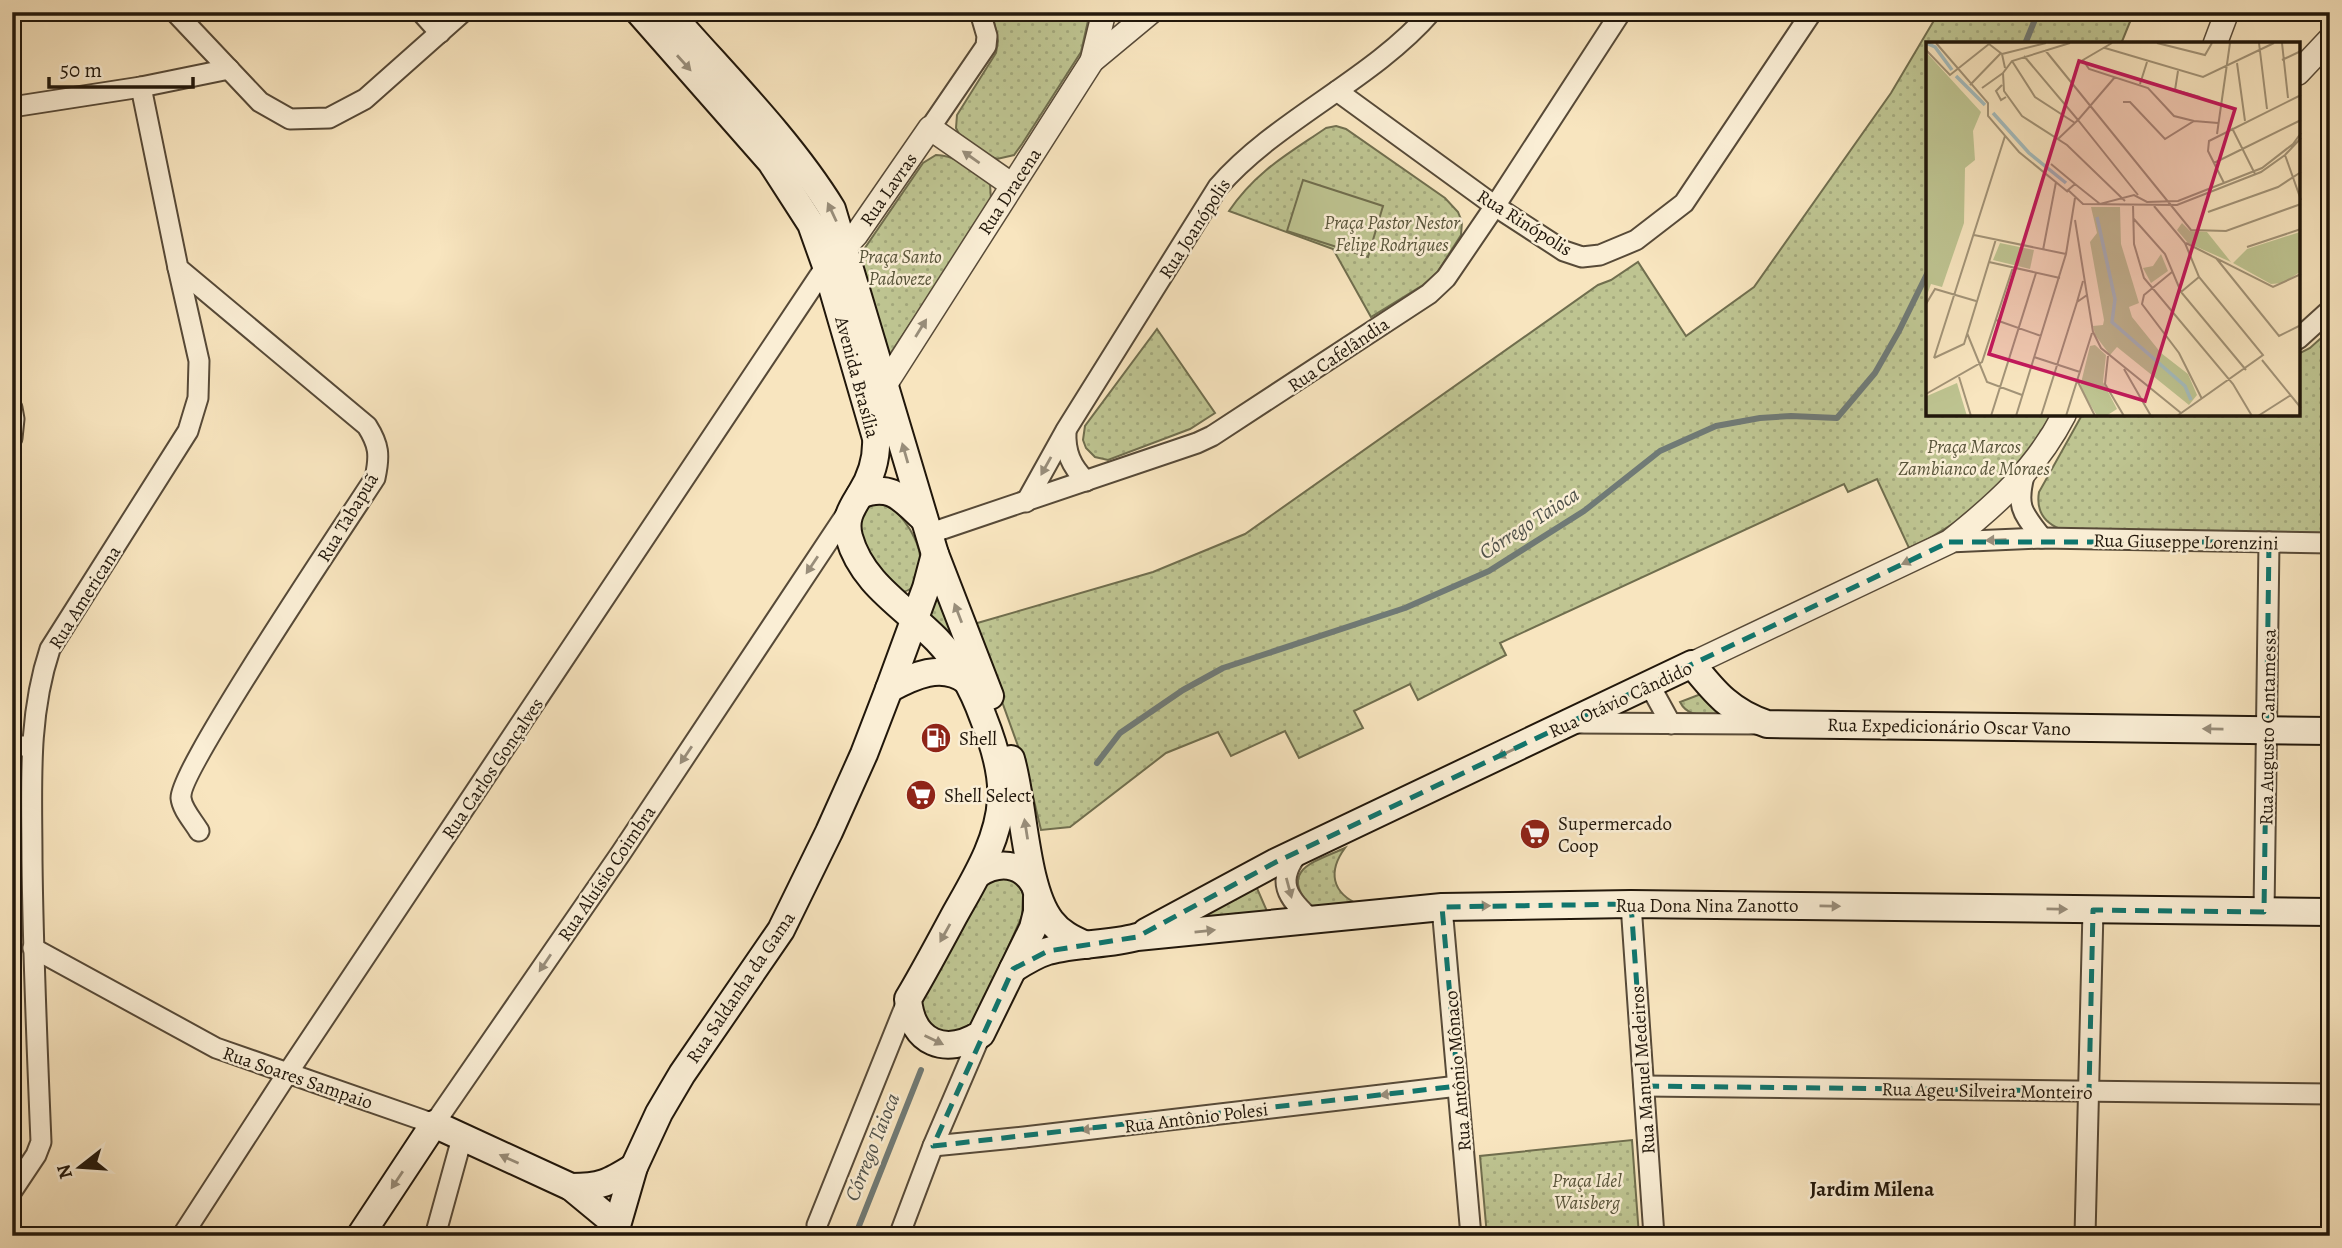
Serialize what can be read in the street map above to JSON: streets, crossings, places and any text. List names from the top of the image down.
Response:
{
  "streets": {
    "main road": [
      "Avenida Brasília",
      "Rua Otávio Cândido",
      "Rua Expedicionário Oscar Vano",
      "Rua Aluísio Coimbra",
      "Rua Dona Nina Zanotto",
      "Rua Saldanha da Gama",
      "Rua Soares Sampaio"
    ],
    "street": [
      "Rua Lavras",
      "Rua Dracena",
      "Rua Rinópolis",
      "Rua Joanópolis",
      "Rua Cafelândia",
      "Rua Tabapuã",
      "Rua Giuseppe Lorenzini",
      "Rua Americana",
      "Rua Augusto Cantamessa",
      "Rua Carlos Gonçalves",
      "Rua Manuel Medeiros",
      "Rua Antônio Mônaco",
      "Rua Ageu Silveira Monteiro",
      "Rua Antônio Polesi"
    ]
  },
  "crossings": [
    ["Rua Lavras", "Avenida Brasília"],
    ["Rua Lavras", "Rua Carlos Gonçalves"],
    ["Rua Dracena", "Avenida Brasília"],
    ["Rua Rinópolis", "Rua Joanópolis"],
    ["Rua Rinópolis", "Rua Cafelândia"],
    ["Rua Joanópolis", "Rua Cafelândia"],
    ["Rua Cafelândia", "Avenida Brasília"],
    ["Rua Cafelândia", "Rua Saldanha da Gama"],
    ["Avenida Brasília", "Rua Carlos Gonçalves"],
    ["Avenida Brasília", "Rua Aluísio Coimbra"],
    ["Avenida Brasília", "Rua Saldanha da Gama"],
    ["Rua Tabapuã", "Rua Americana"],
    ["Rua Giuseppe Lorenzini", "Rua Otávio Cândido"],
    ["Rua Giuseppe Lorenzini", "Rua Augusto Cantamessa"],
    ["Rua Americana", "Rua Soares Sampaio"],
    ["Rua Otávio Cândido", "Rua Expedicionário Oscar Vano"],
    ["Rua Otávio Cândido", "Rua Dona Nina Zanotto"],
    ["Rua Expedicionário Oscar Vano", "Rua Augusto Cantamessa"],
    ["Rua Augusto Cantamessa", "Rua Dona Nina Zanotto"],
    ["Rua Carlos Gonçalves", "Rua Soares Sampaio"],
    ["Rua Aluísio Coimbra", "Rua Soares Sampaio"],
    ["Rua Dona Nina Zanotto", "Rua Manuel Medeiros"],
    ["Rua Dona Nina Zanotto", "Rua Antônio Mônaco"],
    ["Rua Saldanha da Gama", "Rua Soares Sampaio"],
    ["Rua Manuel Medeiros", "Rua Ageu Silveira Monteiro"],
    ["Rua Antônio Mônaco", "Rua Antônio Polesi"]
  ],
  "one_way": [
    "Rua Dracena",
    "Rua Otávio Cândido",
    "Rua Expedicionário Oscar Vano",
    "Rua Aluísio Coimbra",
    "Rua Dona Nina Zanotto",
    "Rua Antônio Polesi"
  ],
  "districts": ["Jardim Milena"],
  "water": ["Córrego Taioca"],
  "parks": [
    "Praça Pastor Nestor Felipe Rodrigues",
    "Praça Santo Padoveze",
    "Praça Marcos Zambianco de Moraes",
    "Praça Idel Waisberg"
  ],
  "places": {
    "fuel station": ["Shell"],
    "supermarket": ["Shell Select", "Supermercado Coop"]
  },
  "scale_bar": "50 m",
  "north": "left"
}
